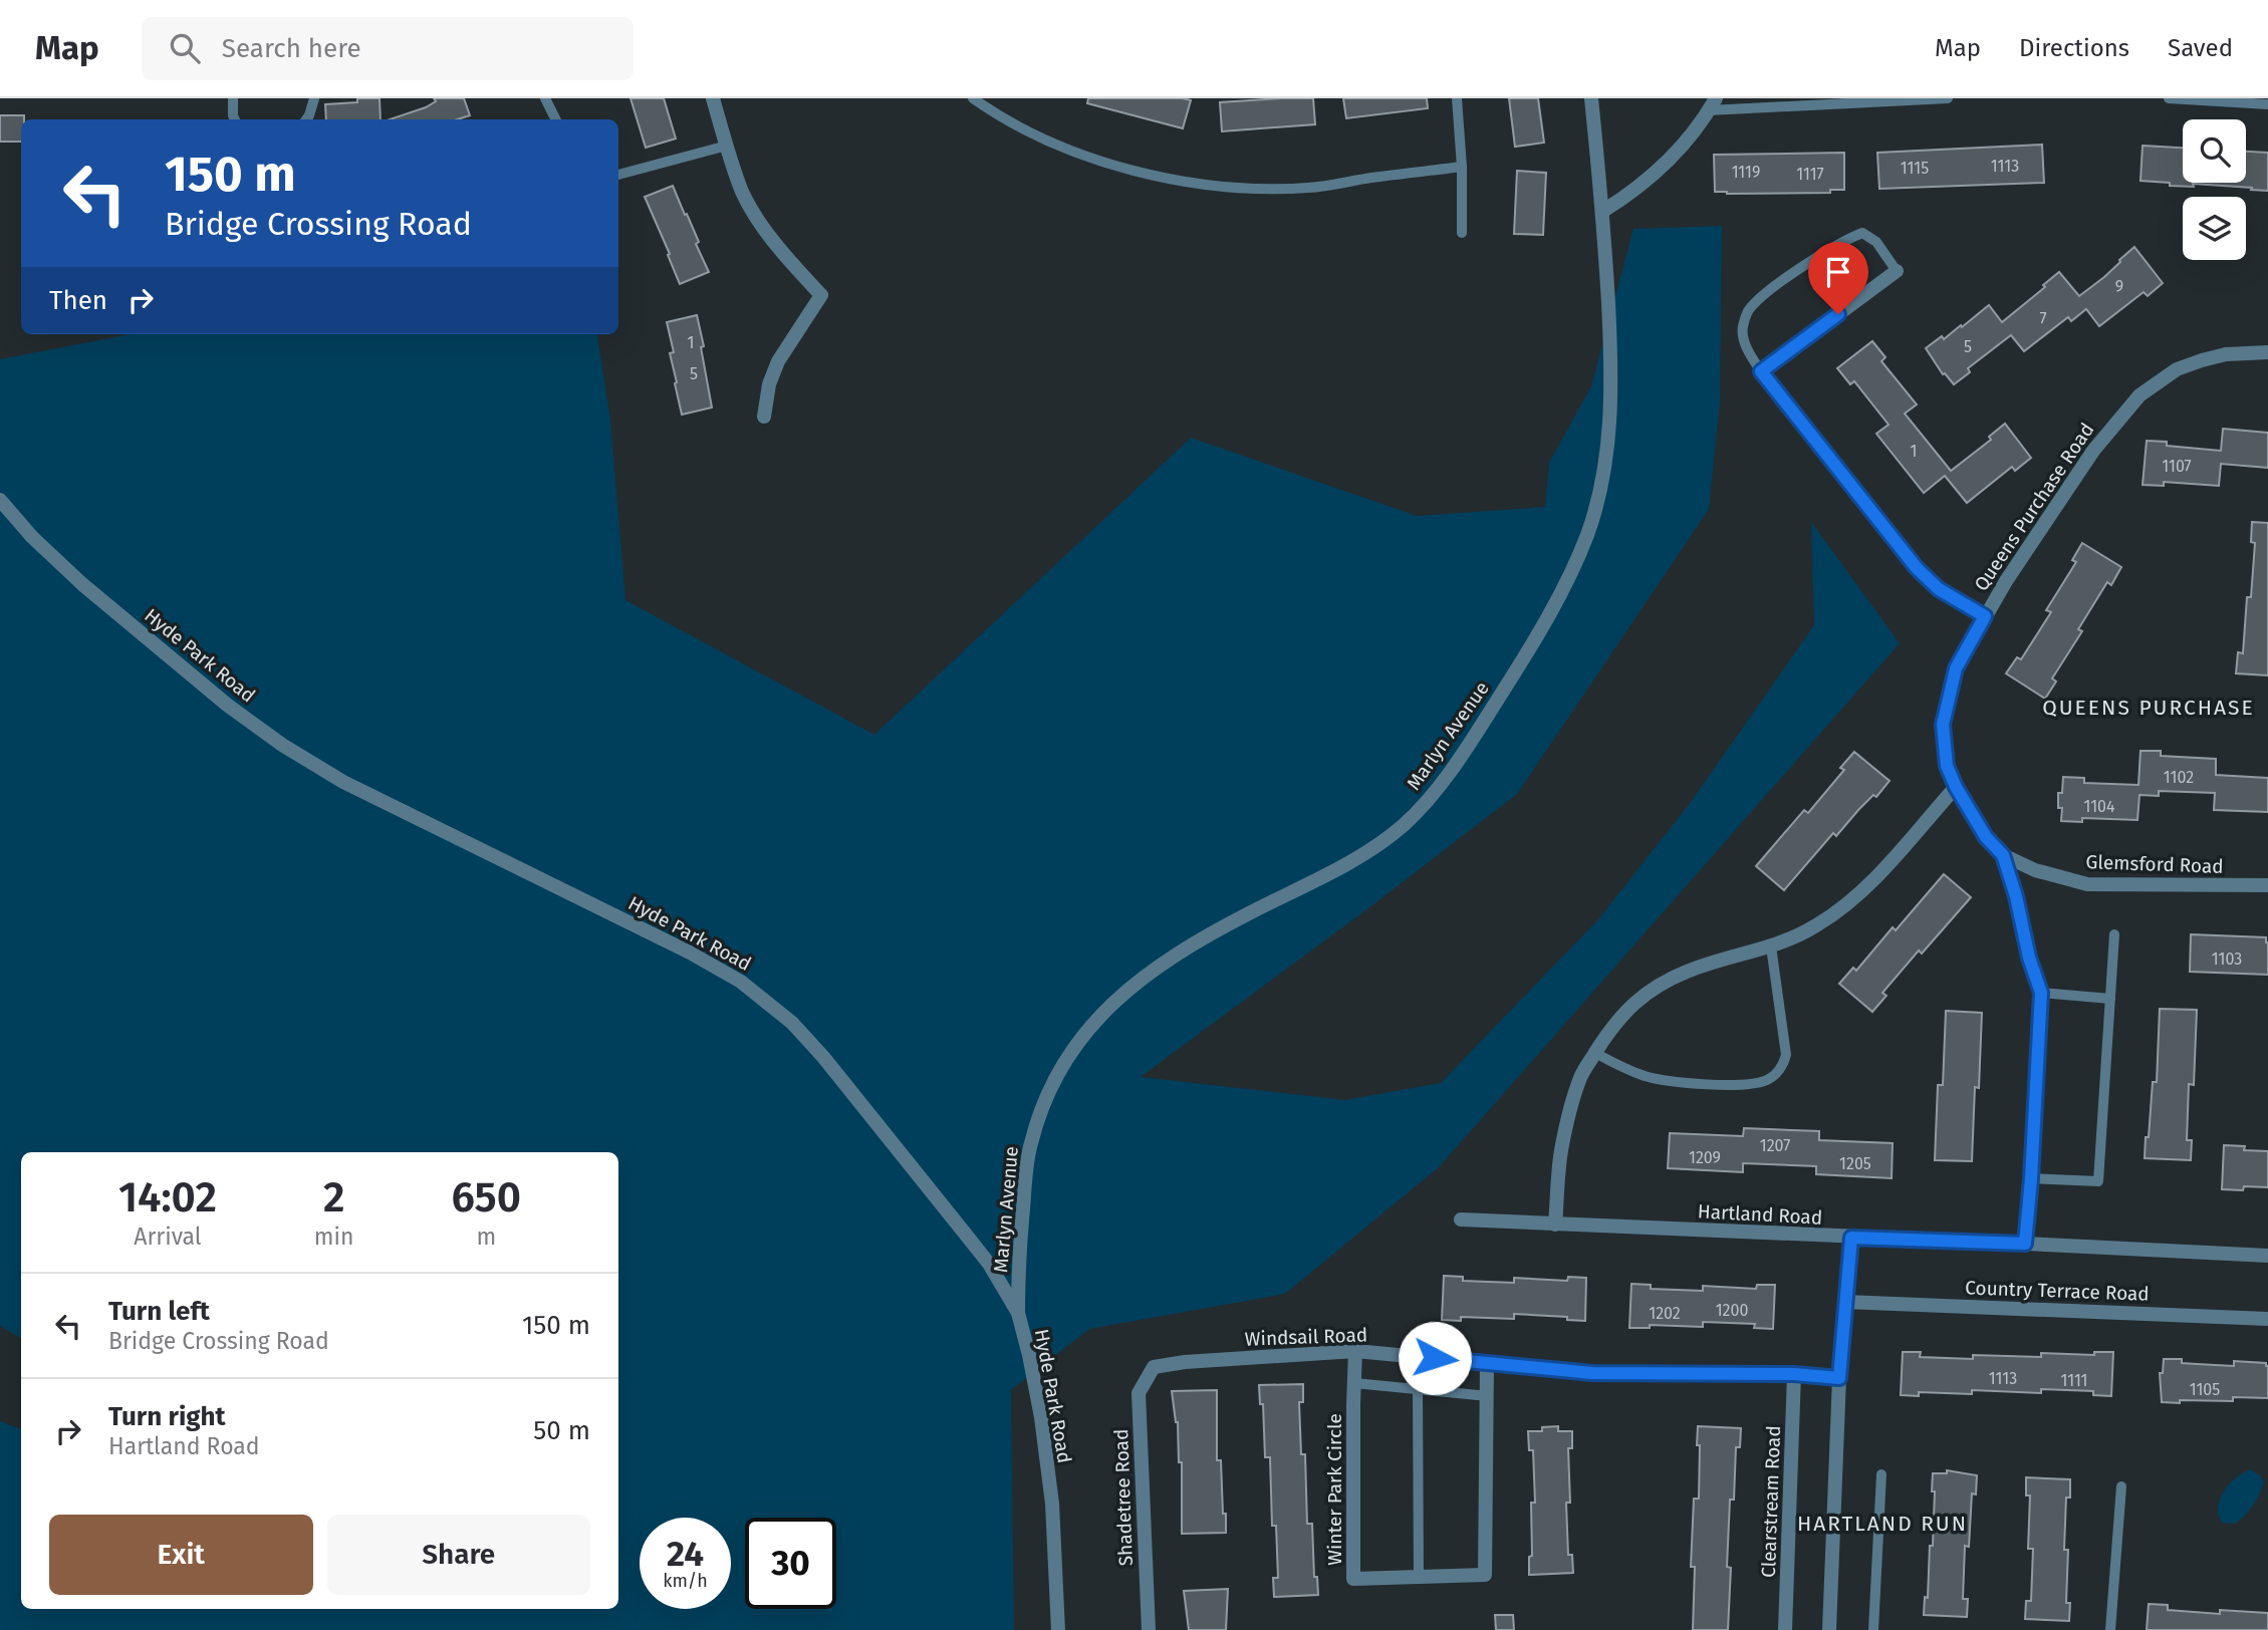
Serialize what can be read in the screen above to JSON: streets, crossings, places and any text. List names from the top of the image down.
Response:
{
  "streets": {
    "street": [
      "Queens Purchase Road",
      "Hyde Park Road",
      "Marlyn Avenue",
      "Glemsford Road",
      "Hartland Road",
      "Country Terrace Road",
      "Windsail Road",
      "Winter Park Circle",
      "Shadetree Road",
      "Clearstream Road"
    ]
  },
  "crossings": [
    ["Queens Purchase Road", "Glemsford Road"],
    ["Queens Purchase Road", "Hartland Road"],
    ["Hyde Park Road", "Marlyn Avenue"],
    ["Windsail Road", "Winter Park Circle"],
    ["Windsail Road", "Shadetree Road"],
    ["Windsail Road", "Clearstream Road"]
  ],
  "districts": ["QUEENS PURCHASE", "HARTLAND RUN"],
  "house_numbers": [
    "1113",
    "1115",
    "1119",
    "1117",
    "9",
    "7",
    "1",
    "5",
    "5",
    "1",
    "1107",
    "1102",
    "1104",
    "1103",
    "1207",
    "1209",
    "1205",
    "1200",
    "1202",
    "1113",
    "1111",
    "1105"
  ],
  "page": {
    "header": "Map",
    "search": "Search here",
    "nav": ["Map", "Directions", "Saved"],
    "turn": ["150 m", "Bridge Crossing Road"],
    "then": "Then",
    "eta": [
      "14:02",
      "Arrival",
      "2",
      "min",
      "650",
      "m"
    ],
    "list": [
      {
        "name": "Turn left",
        "note": "Bridge Crossing Road",
        "value": "150 m"
      },
      {
        "name": "Turn right",
        "note": "Hartland Road",
        "value": "50 m"
      }
    ],
    "buttons": ["Exit", "Share"],
    "speed": "24 km/h",
    "limit": "30"
  }
}
